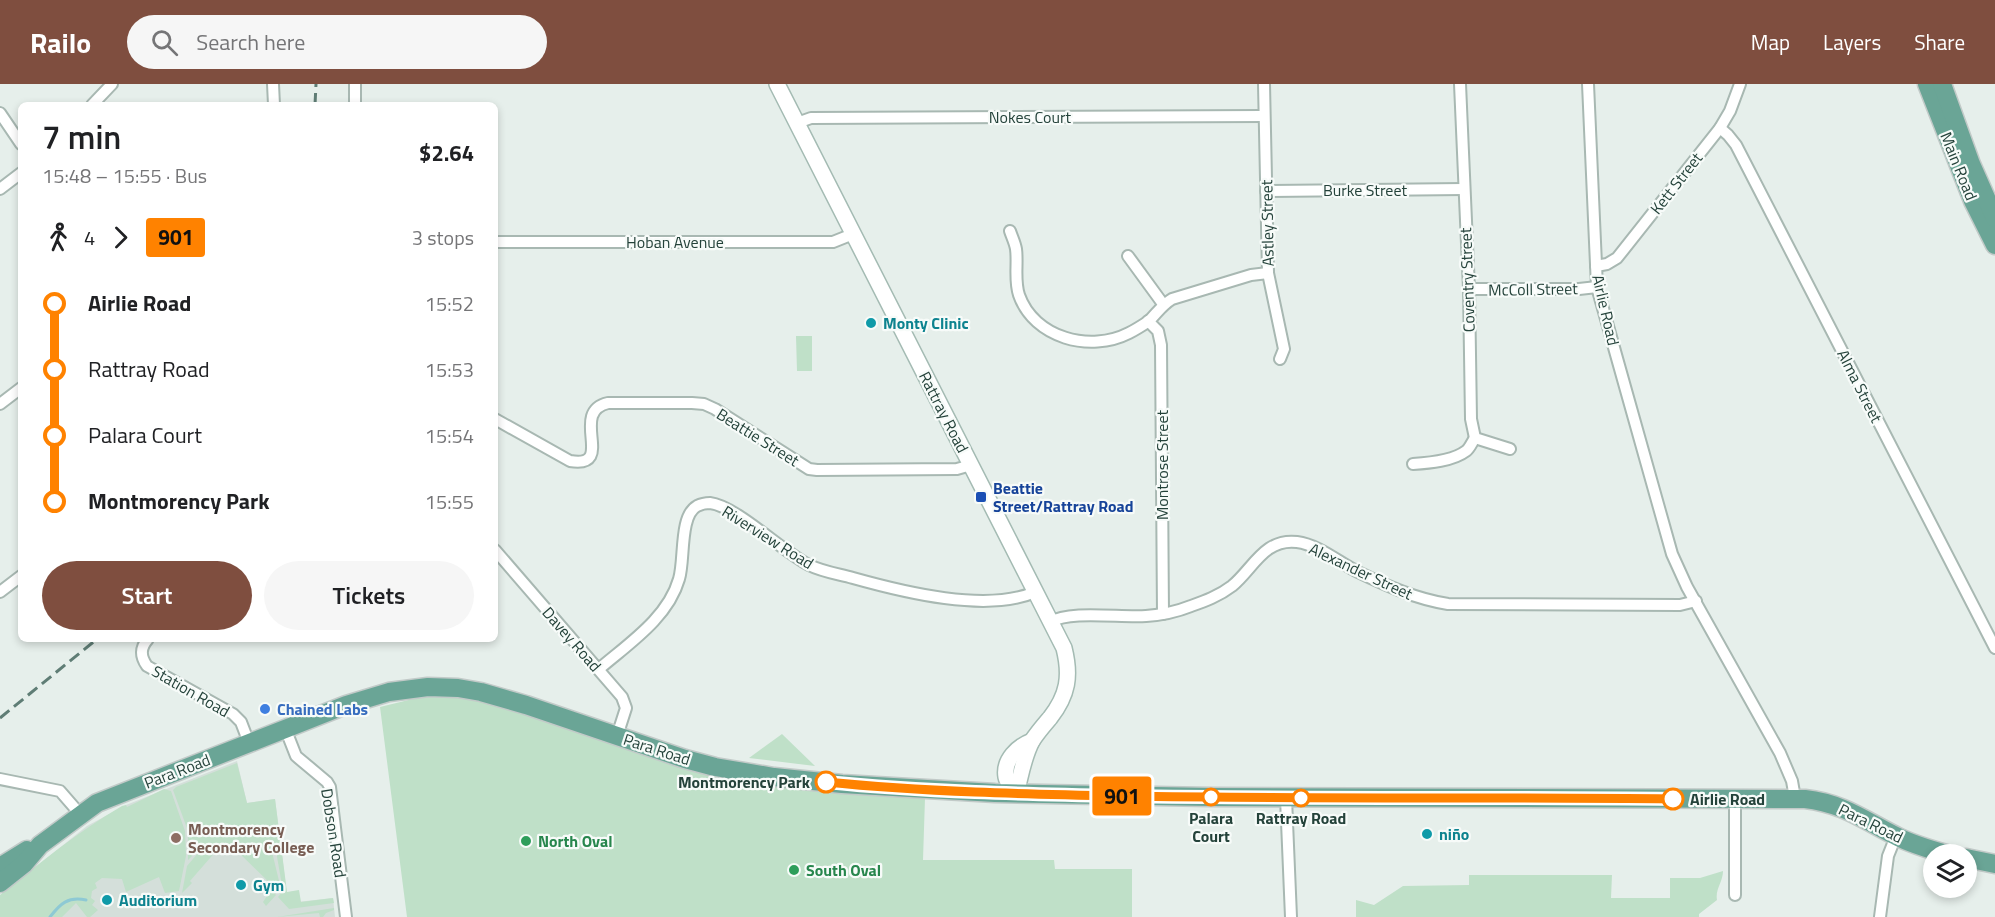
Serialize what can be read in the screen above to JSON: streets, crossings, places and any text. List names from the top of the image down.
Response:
{
  "streets": {
    "main road": ["Main Road", "Para Road"],
    "street": [
      "Nokes Court",
      "Kett Street",
      "Burke Street",
      "Astley Street",
      "Hoban Avenue",
      "Coventry Street",
      "McColl Street",
      "Airlie Road",
      "Alma Street",
      "Rattray Road",
      "Beattie Street",
      "Montrose Street",
      "Riverview Road",
      "Alexander Street",
      "Davey Road",
      "Station Road",
      "Dobson Road"
    ]
  },
  "crossings": [
    ["Nokes Court", "Astley Street"],
    ["Nokes Court", "Rattray Road"],
    ["Kett Street", "Airlie Road"],
    ["Kett Street", "Alma Street"],
    ["Burke Street", "Astley Street"],
    ["Burke Street", "Coventry Street"],
    ["Hoban Avenue", "Rattray Road"],
    ["Coventry Street", "McColl Street"],
    ["McColl Street", "Airlie Road"],
    ["Airlie Road", "Alexander Street"],
    ["Airlie Road", "Para Road"],
    ["Rattray Road", "Beattie Street"],
    ["Rattray Road", "Riverview Road"],
    ["Rattray Road", "Alexander Street"],
    ["Rattray Road", "Para Road"],
    ["Montrose Street", "Alexander Street"],
    ["Riverview Road", "Davey Road"],
    ["Davey Road", "Para Road"],
    ["Station Road", "Para Road"],
    ["Para Road", "Dobson Road"]
  ],
  "places": {
    "other": [
      "Monty Clinic",
      "Chained Labs",
      "Montmorency Park",
      "Palara Court",
      "Rattray Road",
      "Airlie Road",
      "niño",
      "Montmorency Secondary College",
      "North Oval",
      "South Oval",
      "Gym",
      "Auditorium"
    ],
    "transit": ["Beattie Street/Rattray Road"]
  },
  "lines": ["bus line 901"],
  "page": {
    "header": "Railo",
    "search": "Search here",
    "nav": ["Map", "Layers", "Share"],
    "on_map": "901",
    "heading": ["7 min", "15:48 – 15:55 · Bus", "$2.64"],
    "legs": ["4", "901", "3 stops"],
    "list": [
      {
        "name": "Airlie Road",
        "value": "15:52"
      },
      {
        "name": "Rattray Road",
        "value": "15:53"
      },
      {
        "name": "Palara Court",
        "value": "15:54"
      },
      {
        "name": "Montmorency Park",
        "value": "15:55"
      }
    ],
    "buttons": ["Start", "Tickets"]
  }
}
